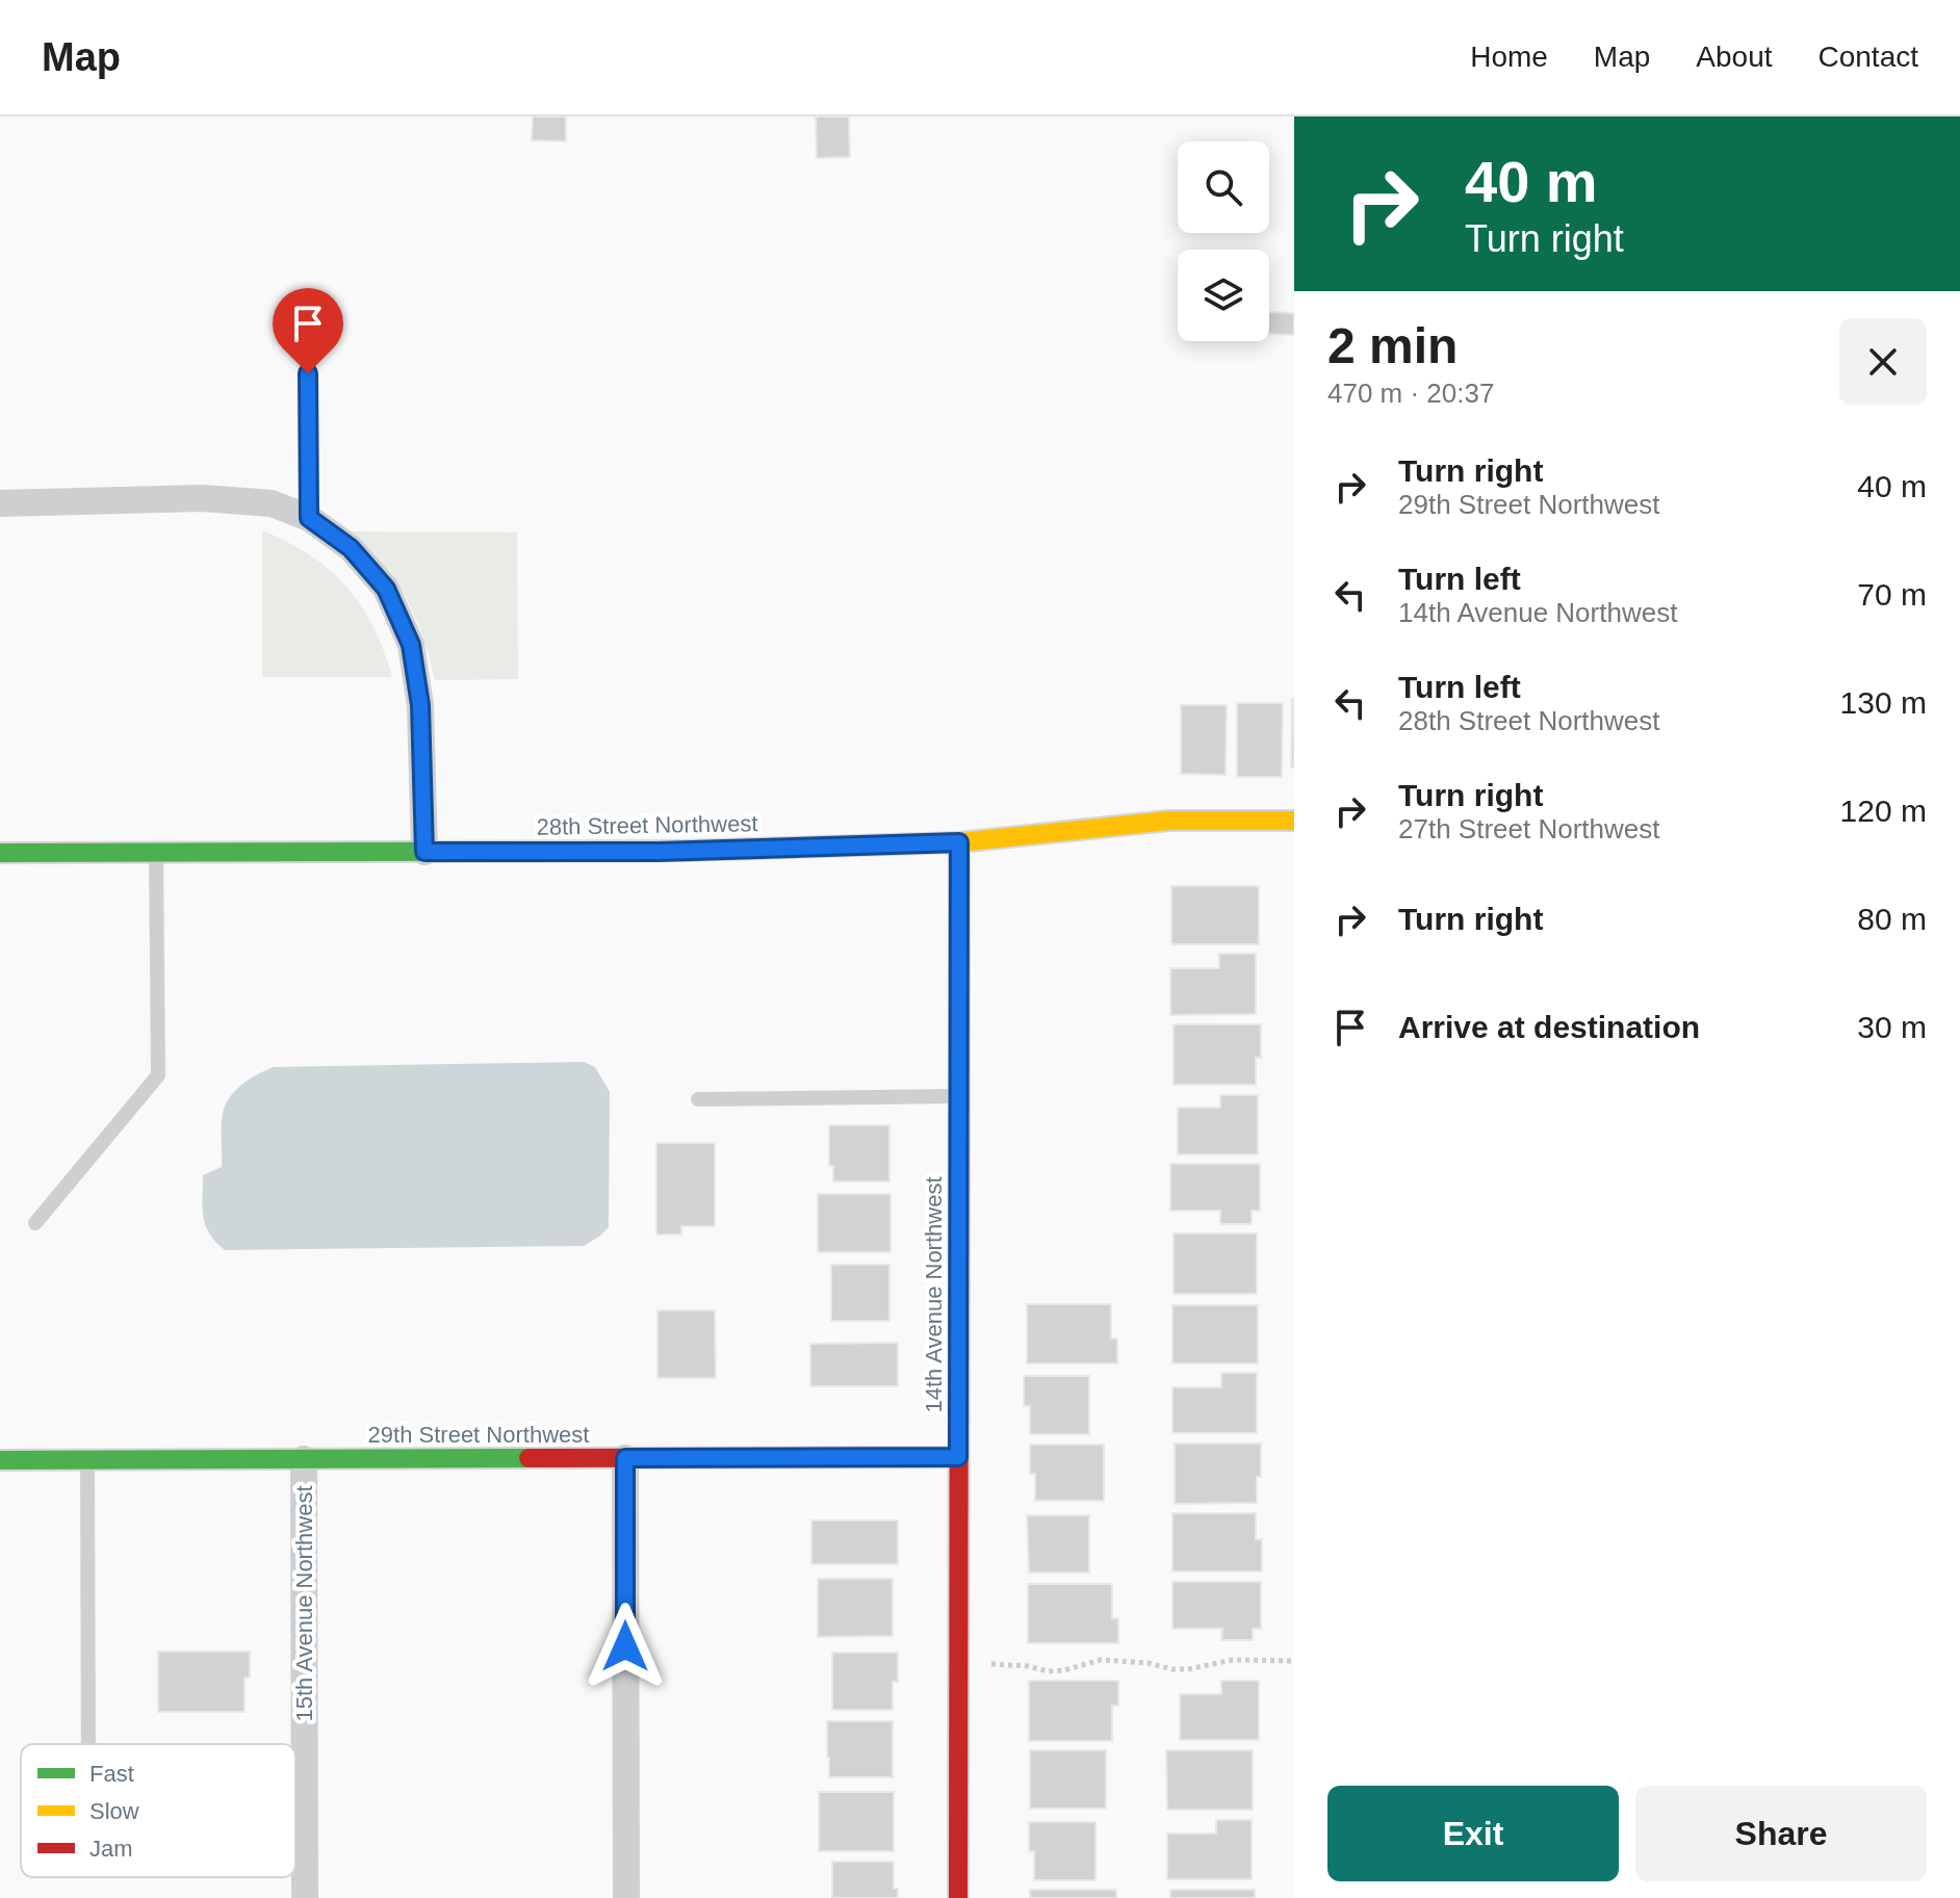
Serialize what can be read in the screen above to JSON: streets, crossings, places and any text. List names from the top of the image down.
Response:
{
  "streets": {
    "street": [
      "28th Street Northwest",
      "14th Avenue Northwest",
      "29th Street Northwest",
      "15th Avenue Northwest"
    ]
  },
  "crossings": [
    ["28th Street Northwest", "14th Avenue Northwest"],
    ["14th Avenue Northwest", "29th Street Northwest"],
    ["29th Street Northwest", "15th Avenue Northwest"]
  ],
  "legend": ["Fast", "Slow", "Jam"],
  "page": {
    "header": "Map",
    "nav": [
      "Home",
      "Map",
      "About",
      "Contact"
    ],
    "turn": ["40 m", "Turn right"],
    "heading": ["2 min", "470 m · 20:37"],
    "list": [
      {
        "name": "Turn right",
        "note": "29th Street Northwest",
        "value": "40 m"
      },
      {
        "name": "Turn left",
        "note": "14th Avenue Northwest",
        "value": "70 m"
      },
      {
        "name": "Turn left",
        "note": "28th Street Northwest",
        "value": "130 m"
      },
      {
        "name": "Turn right",
        "note": "27th Street Northwest",
        "value": "120 m"
      },
      {
        "name": "Turn right",
        "value": "80 m"
      },
      {
        "name": "Arrive at destination",
        "value": "30 m"
      }
    ],
    "buttons": ["Exit", "Share"]
  }
}
